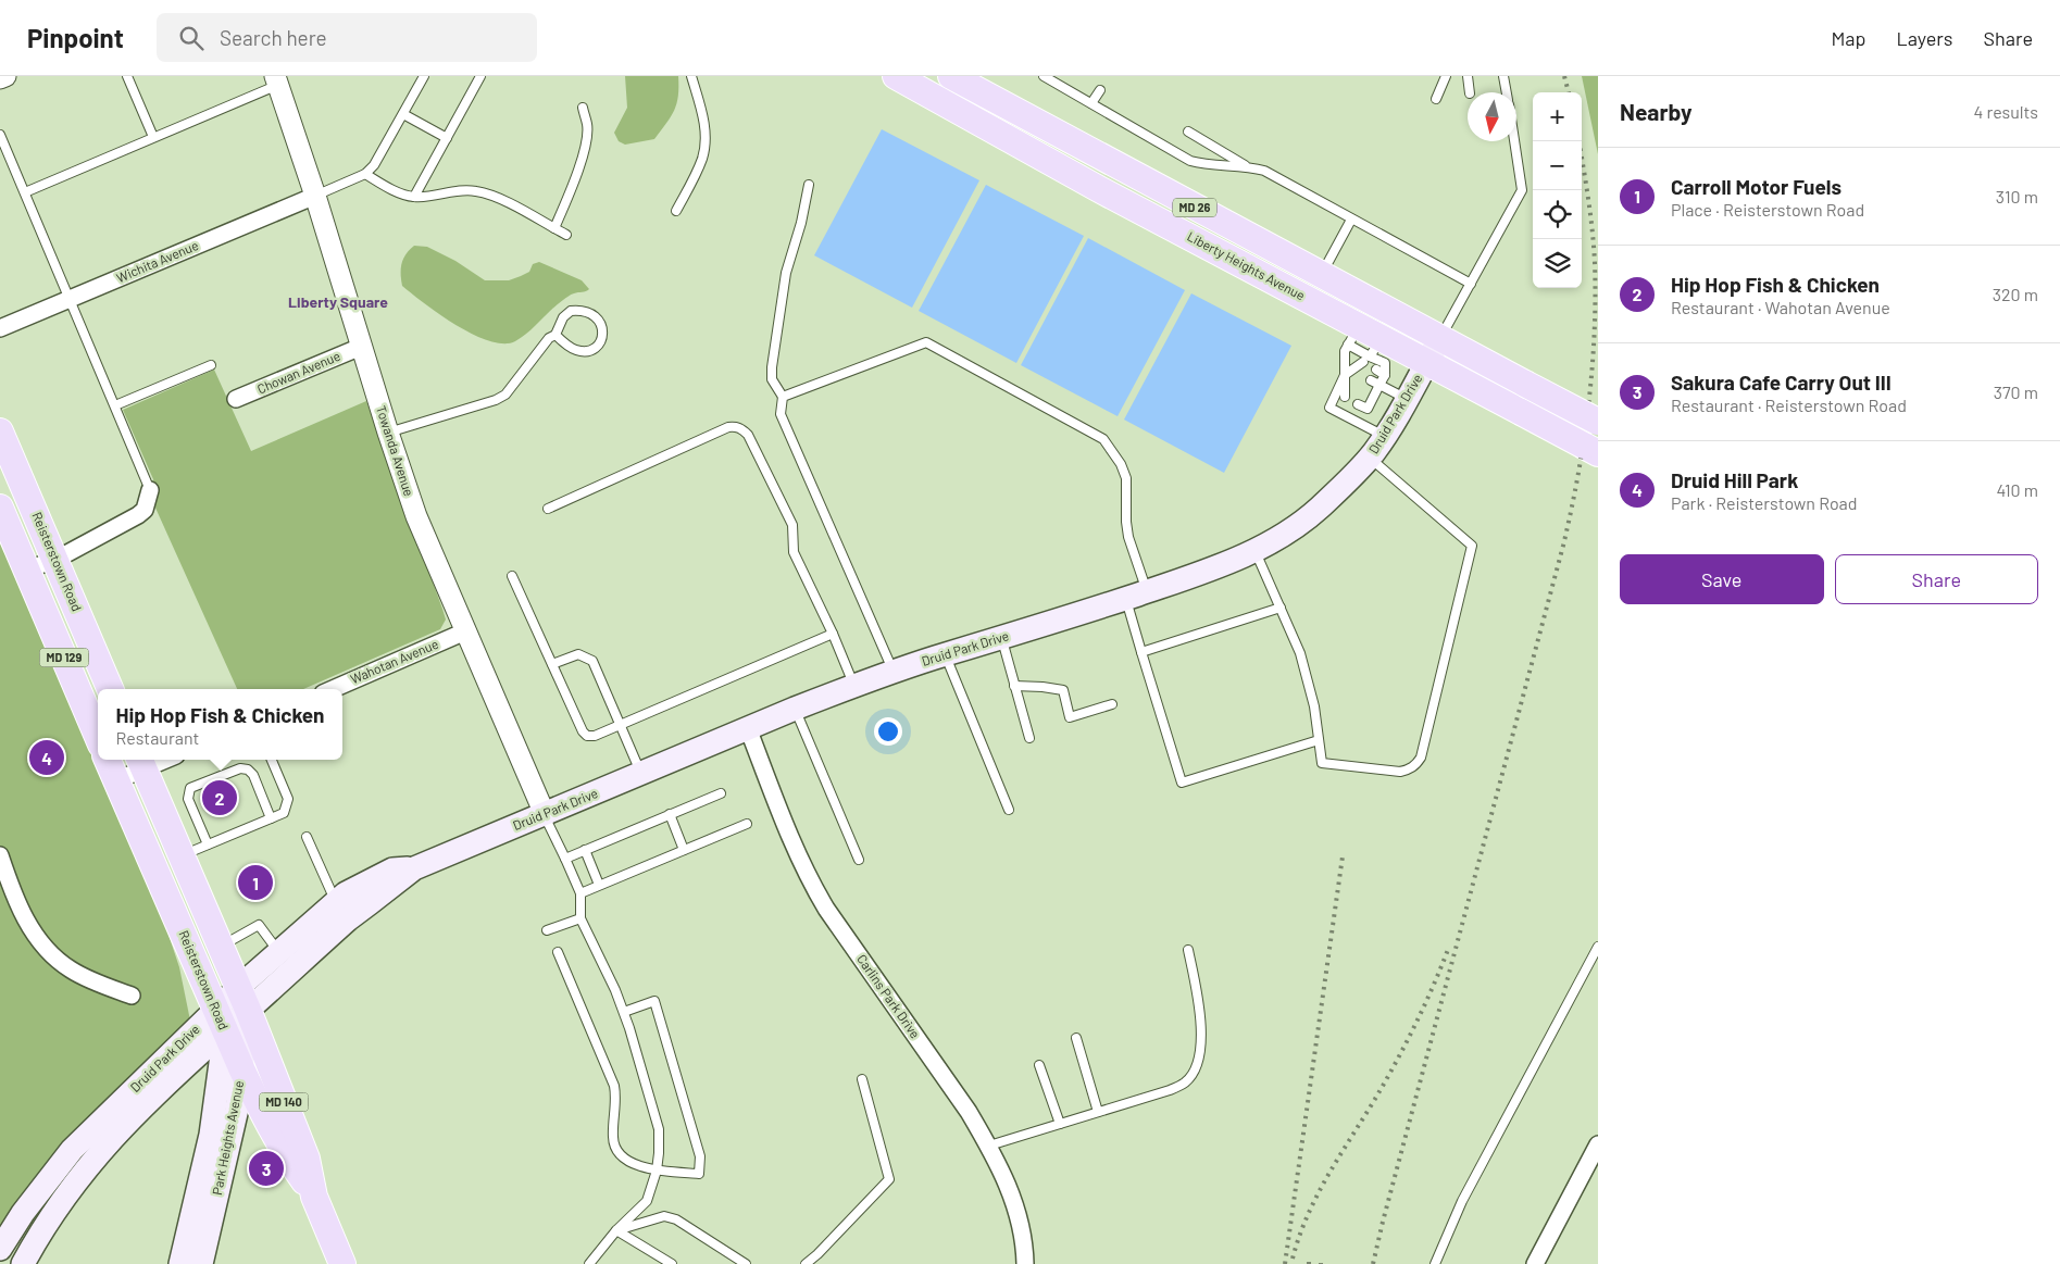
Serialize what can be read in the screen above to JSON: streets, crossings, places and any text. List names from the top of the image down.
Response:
{
  "streets": {
    "main road": [
      "MD 26",
      "Liberty Heights Avenue",
      "Druid Park Drive",
      "Reisterstown Road",
      "MD 129",
      "MD 140",
      "Park Heights Avenue"
    ],
    "street": [
      "Wichita Avenue",
      "Chowan Avenue",
      "Towanda Avenue",
      "Wahotan Avenue",
      "Carlins Park Drive"
    ]
  },
  "crossings": [
    ["Wichita Avenue", "Towanda Avenue"],
    ["Liberty Heights Avenue", "Druid Park Drive"],
    ["Chowan Avenue", "Towanda Avenue"],
    ["Druid Park Drive", "Towanda Avenue"],
    ["Druid Park Drive", "Reisterstown Road"],
    ["Druid Park Drive", "Carlins Park Drive"],
    ["Druid Park Drive", "Park Heights Avenue"],
    ["Towanda Avenue", "Wahotan Avenue"],
    ["Reisterstown Road", "Park Heights Avenue"]
  ],
  "districts": ["Liberty Square"],
  "north": "bottom",
  "page": {
    "header": "Pinpoint",
    "search": "Search here",
    "nav": ["Map", "Layers", "Share"],
    "heading": ["Nearby", "4 results"],
    "map_buttons": ["+", "−"],
    "list": [
      {
        "mark": "1",
        "name": "Carroll Motor Fuels",
        "note": "Place · Reisterstown Road",
        "value": "310 m"
      },
      {
        "mark": "2",
        "name": "Hip Hop Fish & Chicken",
        "note": "Restaurant · Wahotan Avenue",
        "value": "320 m"
      },
      {
        "mark": "3",
        "name": "Sakura Cafe Carry Out III",
        "note": "Restaurant · Reisterstown Road",
        "value": "370 m"
      },
      {
        "mark": "4",
        "name": "Druid Hill Park",
        "note": "Park · Reisterstown Road",
        "value": "410 m"
      }
    ],
    "buttons": ["Save", "Share"],
    "popup": ["Hip Hop Fish & Chicken", "Restaurant"],
    "pins": [
      "4",
      "2",
      "1",
      "3"
    ]
  }
}
